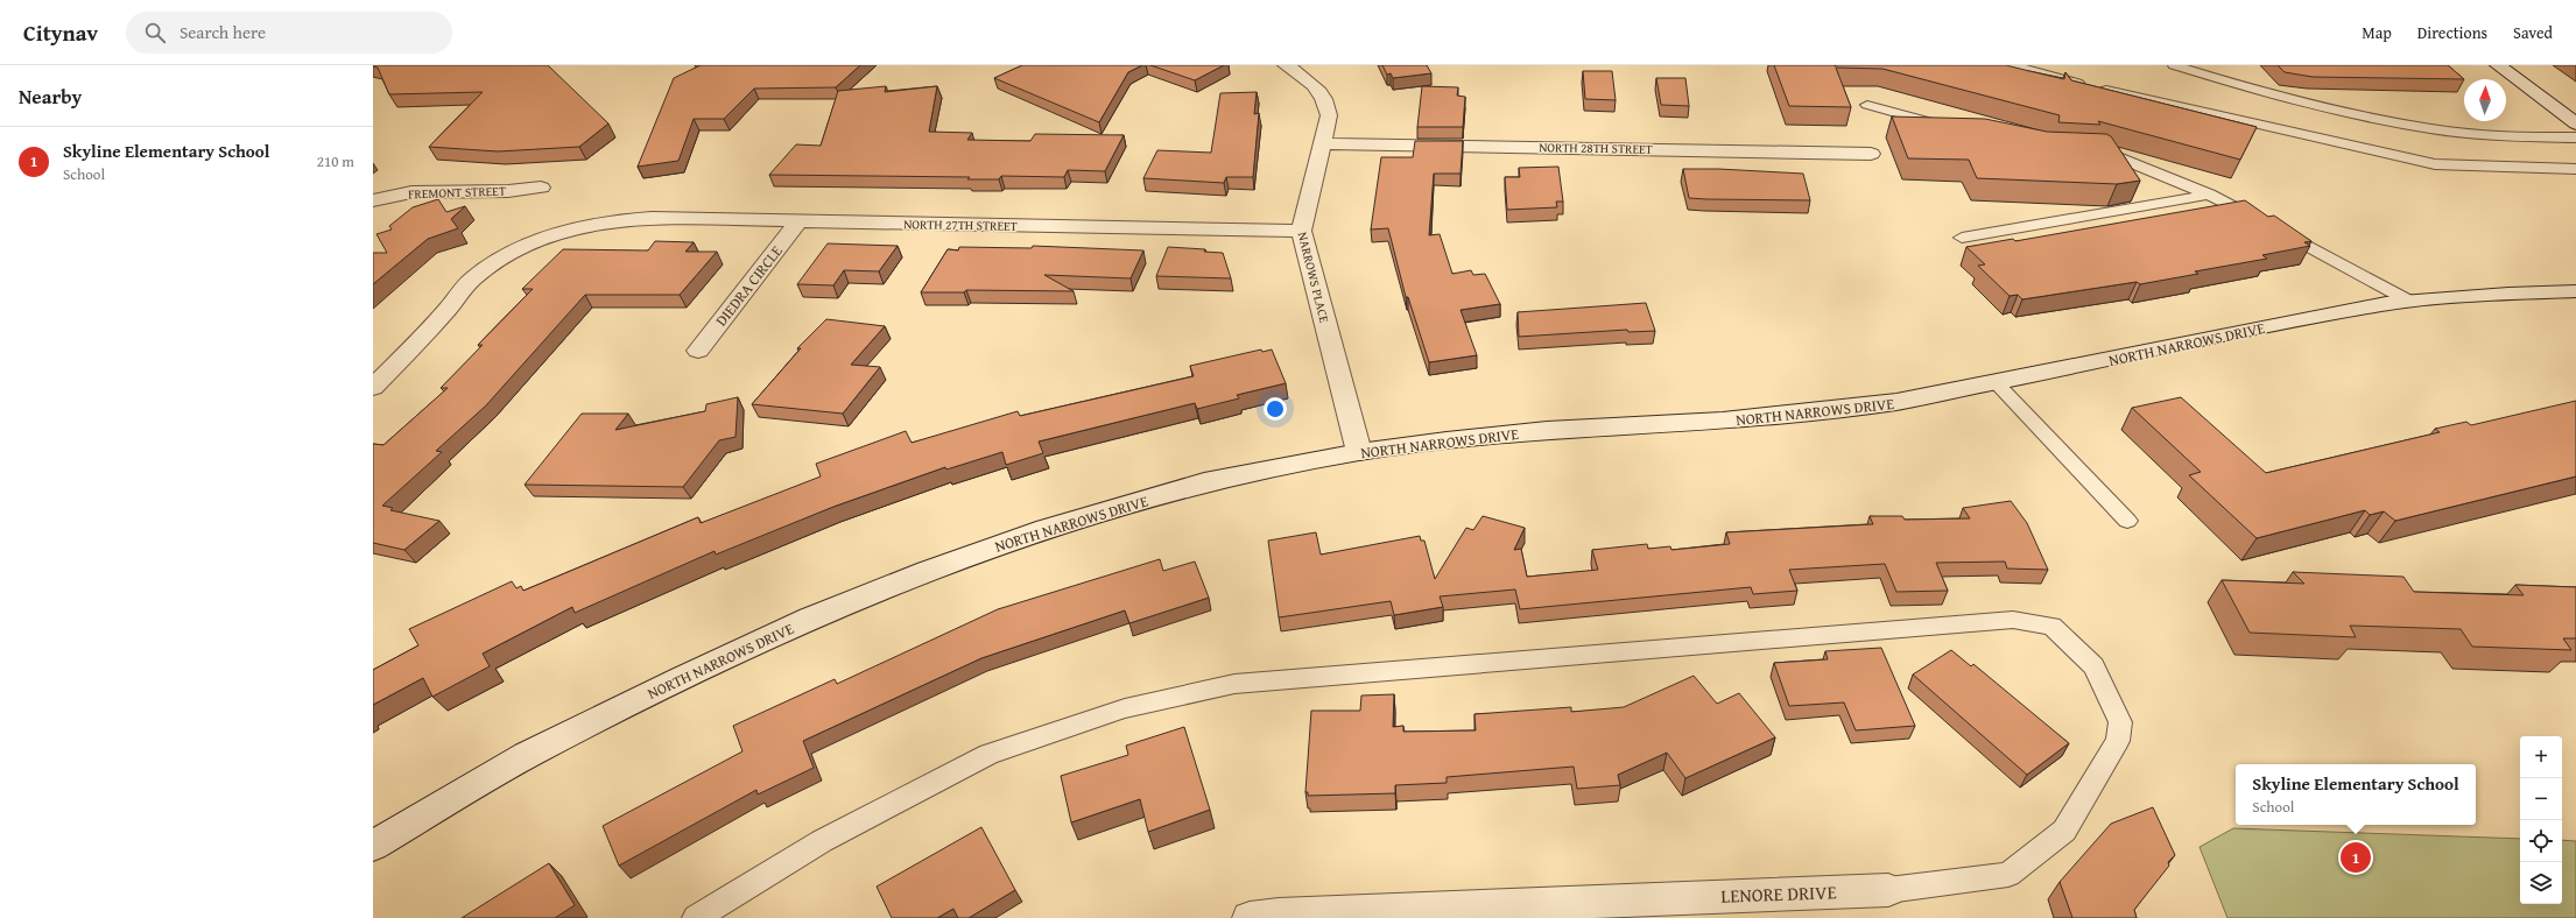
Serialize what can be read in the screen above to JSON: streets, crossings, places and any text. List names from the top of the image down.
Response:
{
  "streets": {
    "street": [
      "NORTH 28TH STREET",
      "FREMONT STREET",
      "NORTH 27TH STREET",
      "NARROWS PLACE",
      "DIEDRA CIRCLE",
      "NORTH NARROWS DRIVE",
      "LENORE DRIVE"
    ]
  },
  "crossings": [
    ["NORTH 28TH STREET", "NARROWS PLACE"],
    ["NORTH 27TH STREET", "NARROWS PLACE"],
    ["NORTH 27TH STREET", "DIEDRA CIRCLE"],
    ["NARROWS PLACE", "NORTH NARROWS DRIVE"]
  ],
  "north": "top",
  "page": {
    "header": "Citynav",
    "search": "Search here",
    "nav": ["Map", "Directions", "Saved"],
    "heading": "Nearby",
    "list": [
      {
        "mark": "1",
        "name": "Skyline Elementary School",
        "note": "School",
        "value": "210 m"
      }
    ],
    "map_buttons": ["+", "−"],
    "popup": ["Skyline Elementary School", "School"],
    "pins": "1"
  }
}
